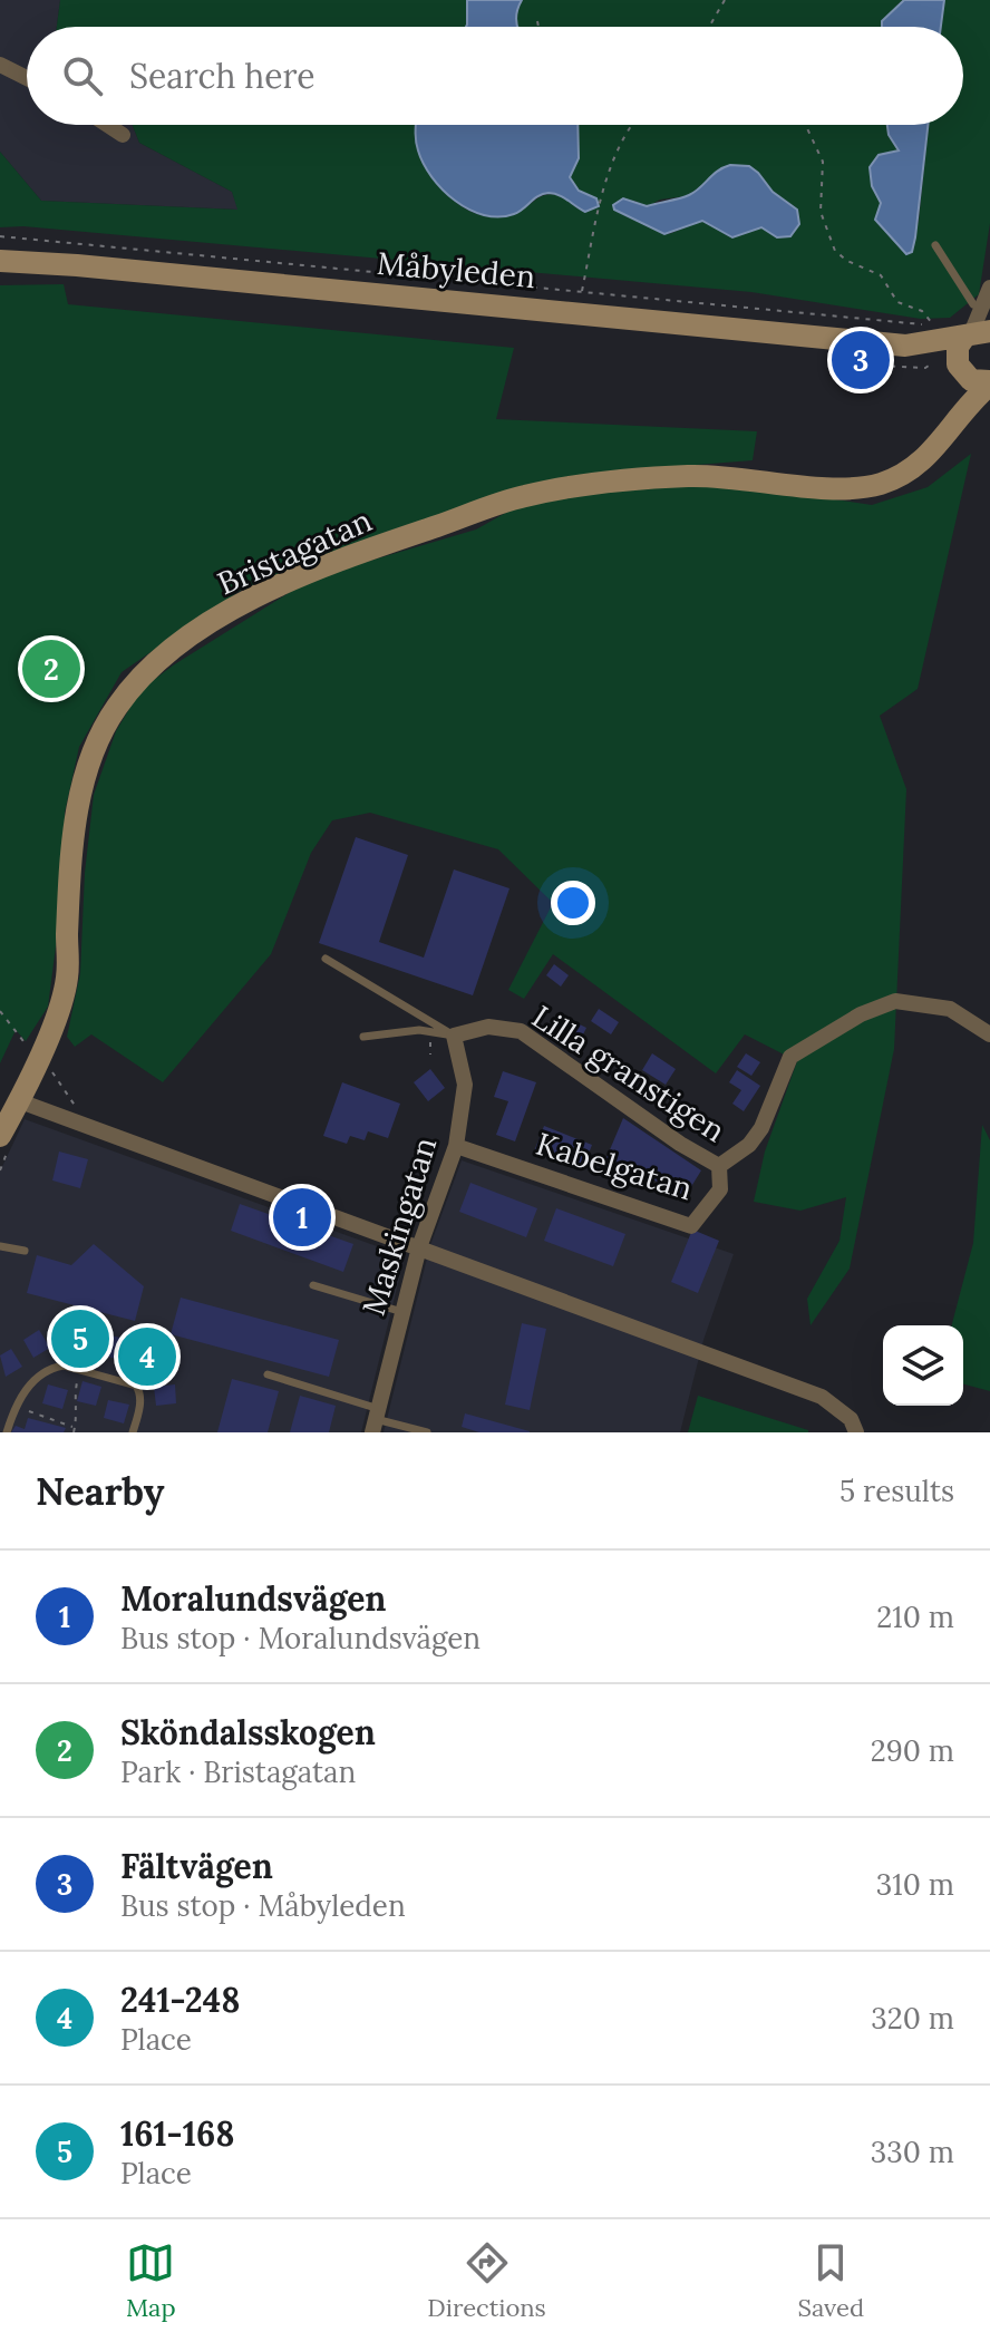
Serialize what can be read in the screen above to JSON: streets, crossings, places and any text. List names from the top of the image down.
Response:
{
  "streets": {
    "street": [
      "Måbyleden",
      "Bristagatan",
      "Lilla granstigen",
      "Kabelgatan",
      "Maskingatan"
    ]
  },
  "crossings": [
    ["Måbyleden", "Bristagatan"],
    ["Lilla granstigen", "Kabelgatan"],
    ["Lilla granstigen", "Maskingatan"],
    ["Kabelgatan", "Maskingatan"]
  ],
  "page": {
    "search": "Search here",
    "pins": [
      "3",
      "2",
      "1",
      "5",
      "4"
    ],
    "heading": ["Nearby", "5 results"],
    "list": [
      {
        "mark": "1",
        "name": "Moralundsvägen",
        "note": "Bus stop · Moralundsvägen",
        "value": "210 m"
      },
      {
        "mark": "2",
        "name": "Sköndalsskogen",
        "note": "Park · Bristagatan",
        "value": "290 m"
      },
      {
        "mark": "3",
        "name": "Fältvägen",
        "note": "Bus stop · Måbyleden",
        "value": "310 m"
      },
      {
        "mark": "4",
        "name": "241-248",
        "note": "Place",
        "value": "320 m"
      },
      {
        "mark": "5",
        "name": "161-168",
        "note": "Place",
        "value": "330 m"
      }
    ],
    "nav": ["Map", "Directions", "Saved"]
  }
}
